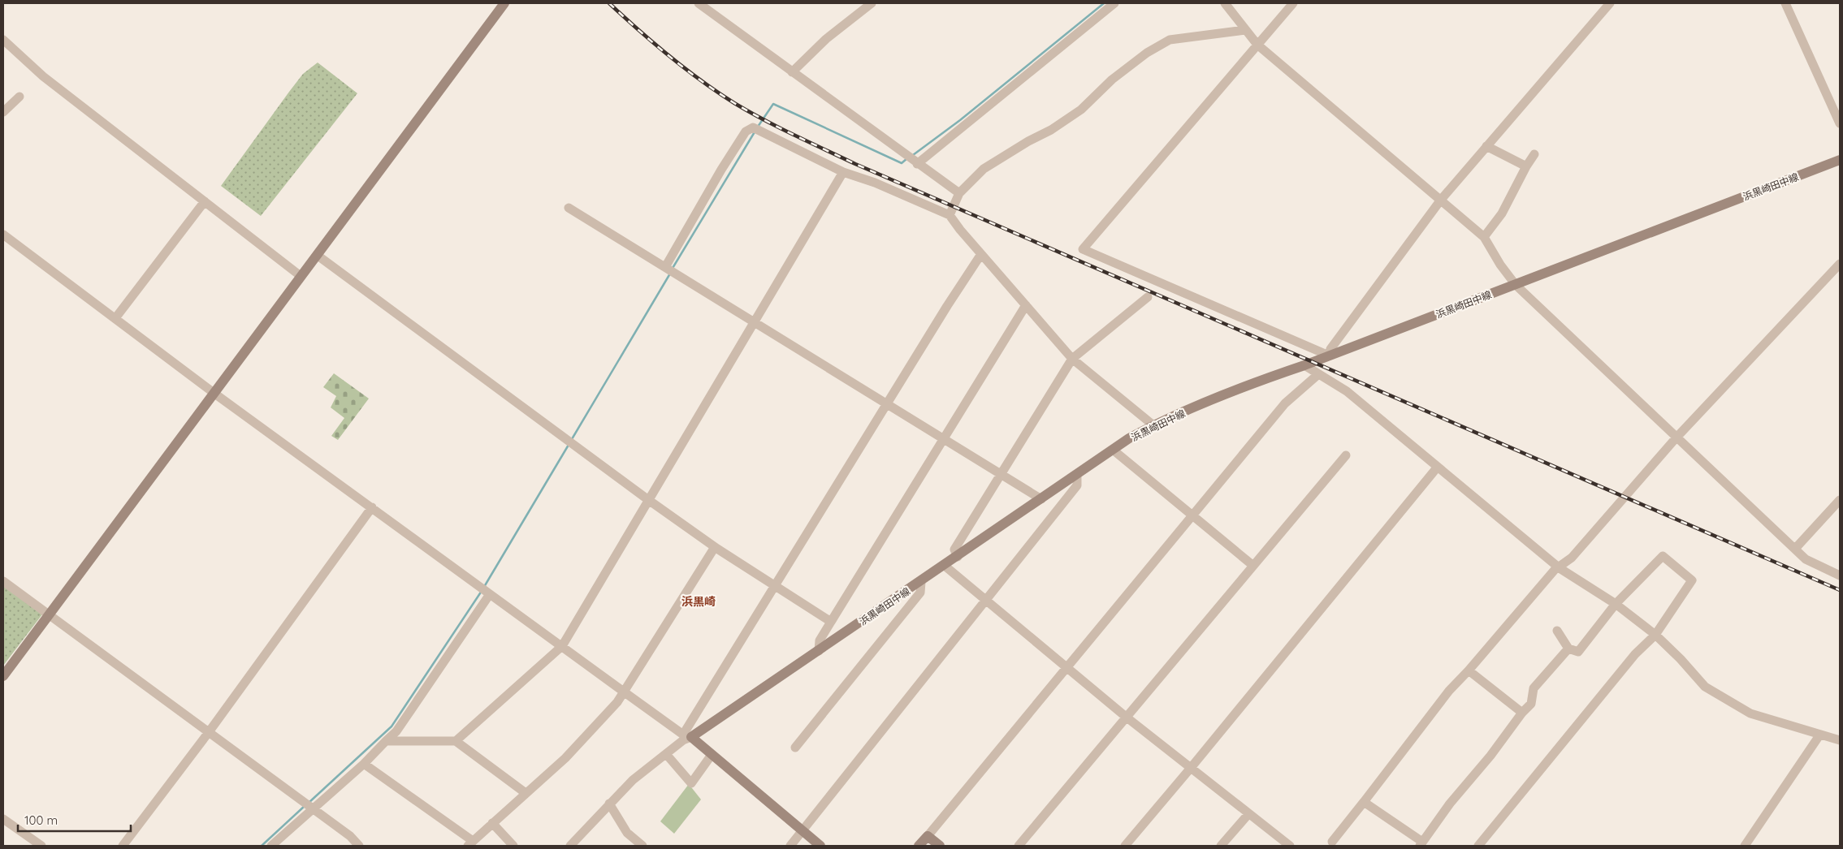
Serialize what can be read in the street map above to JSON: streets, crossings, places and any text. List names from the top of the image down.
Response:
{
  "streets": {
    "main road": ["浜黒崎田中線"]
  },
  "districts": ["浜黒崎"],
  "scale_bar": "100 m"
}
